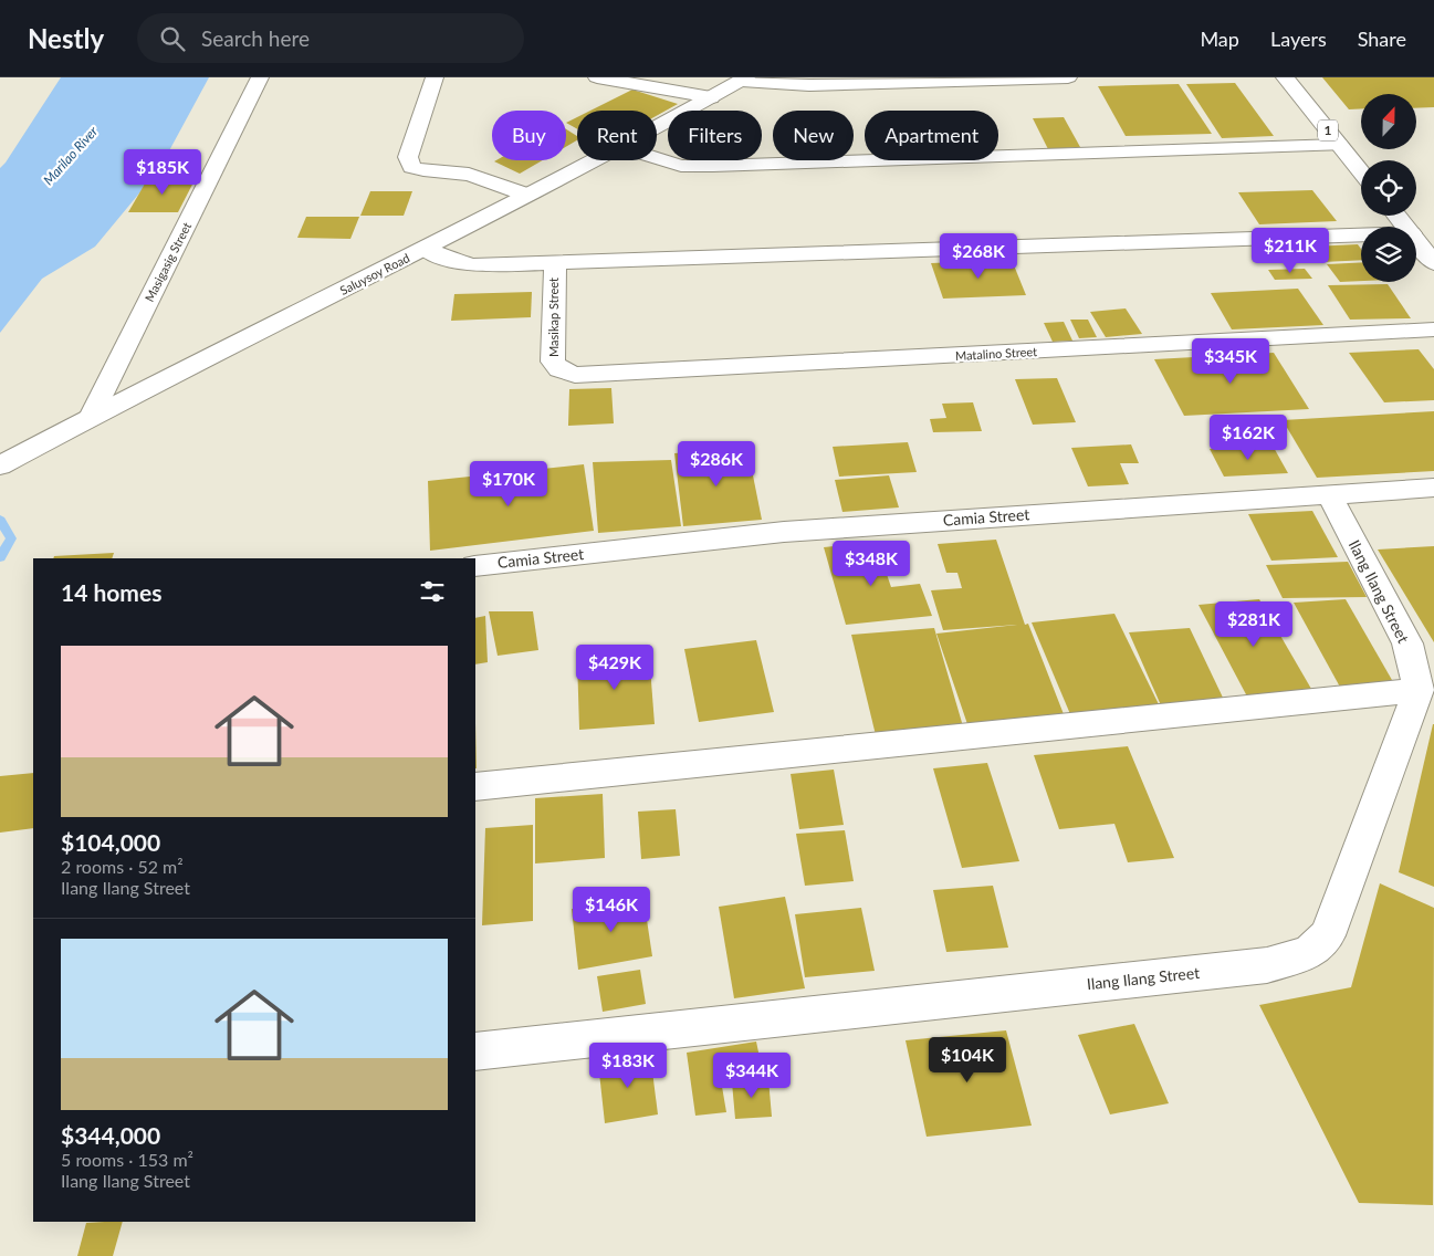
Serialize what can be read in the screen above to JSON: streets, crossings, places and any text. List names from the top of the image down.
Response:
{
  "streets": {
    "main road": [
      "1",
      "Masigasig Street",
      "Saluysoy Road",
      "Masikap Street",
      "Matalino Street",
      "Camia Street",
      "Ilang Ilang Street"
    ]
  },
  "crossings": [
    ["Masigasig Street", "Saluysoy Road"],
    ["Masikap Street", "Matalino Street"],
    ["Camia Street", "Ilang Ilang Street"]
  ],
  "water": ["Marilao River"],
  "north": "top",
  "page": {
    "header": "Nestly",
    "search": "Search here",
    "nav": ["Map", "Layers", "Share"],
    "chip": [
      "Buy",
      "Rent",
      "Filters",
      "New",
      "Apartment"
    ],
    "price": [
      "$185K",
      "$211K",
      "$268K",
      "$345K",
      "$162K",
      "$286K",
      "$170K",
      "$348K",
      "$281K",
      "$429K",
      "$146K",
      "$104K",
      "$183K",
      "$344K"
    ],
    "heading": "14 homes",
    "list": [
      {
        "name": "$104,000",
        "note": "2 rooms · 52 m² · Ilang Ilang Street"
      },
      {
        "name": "$344,000",
        "note": "5 rooms · 153 m² · Ilang Ilang Street"
      }
    ]
  }
}
